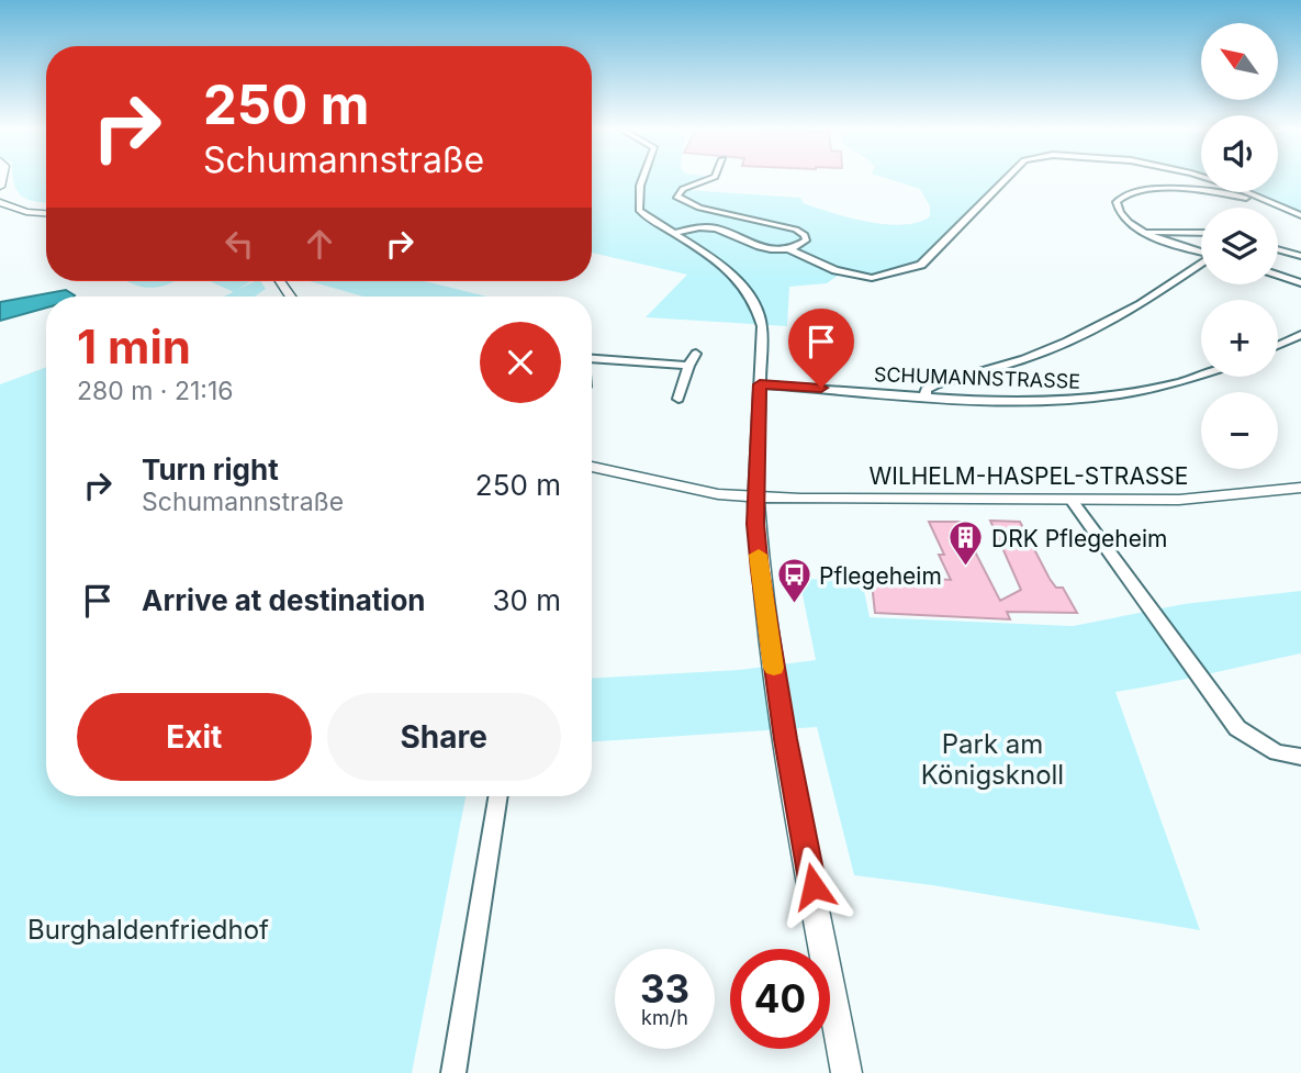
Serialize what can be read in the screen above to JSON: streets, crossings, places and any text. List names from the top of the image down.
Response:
{
  "streets": {
    "street": ["SCHUMANNSTRASSE", "WILHELM-HASPEL-STRASSE"]
  },
  "parks": ["Park am Königsknoll", "Burghaldenfriedhof"],
  "places": {
    "building": ["DRK Pflegeheim"],
    "bus stop": ["Pflegeheim"]
  },
  "north": "top left",
  "page": {
    "map_buttons": ["+", "−"],
    "turn": ["250 m", "Schumannstraße"],
    "heading": ["1 min", "280 m · 21:16"],
    "list": [
      {
        "name": "Turn right",
        "note": "Schumannstraße",
        "value": "250 m"
      },
      {
        "name": "Arrive at destination",
        "value": "30 m"
      }
    ],
    "buttons": ["Exit", "Share"],
    "speed": "33 km/h",
    "limit": "40"
  }
}
